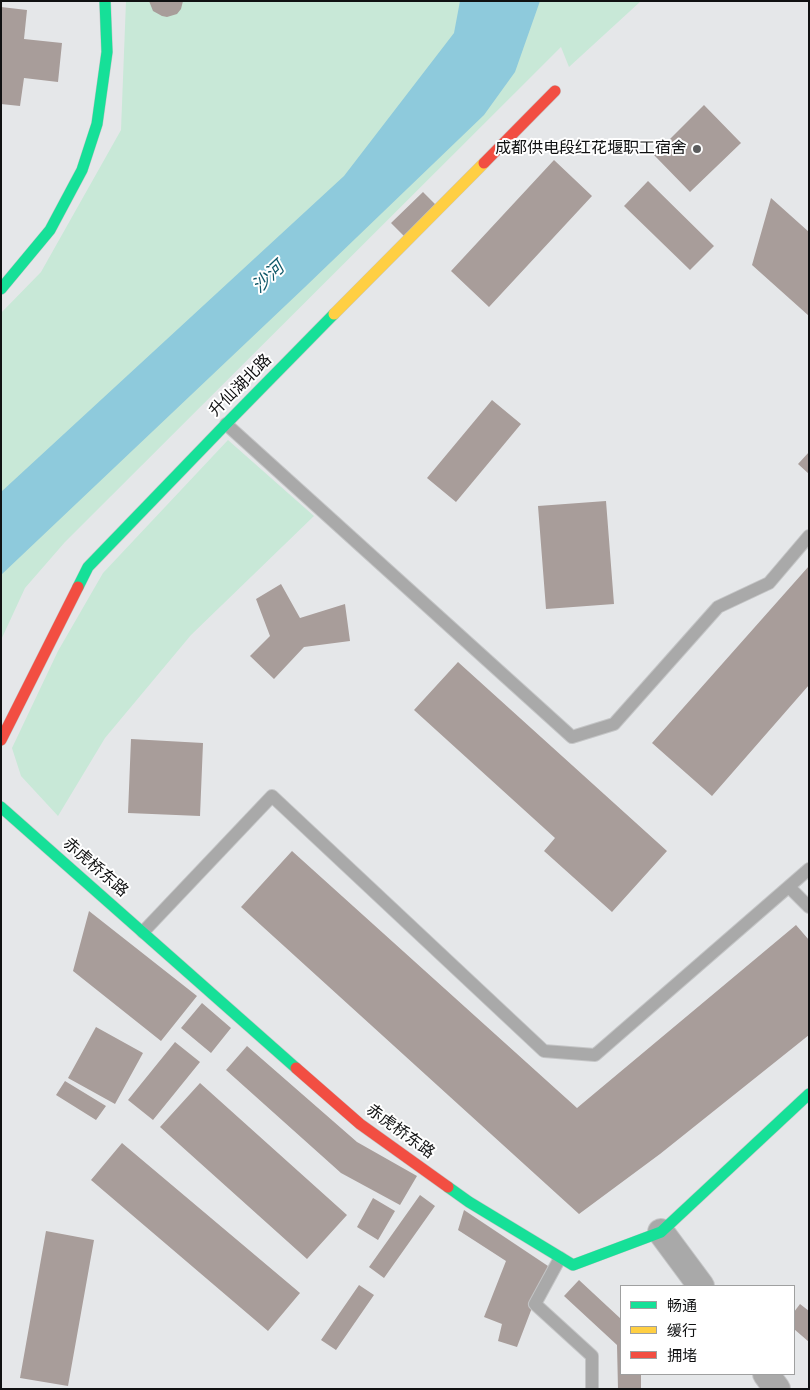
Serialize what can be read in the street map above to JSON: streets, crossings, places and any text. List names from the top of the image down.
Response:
{
  "streets": {
    "street": ["升仙湖北路", "赤虎桥东路"]
  },
  "water": ["沙河"],
  "places": ["成都供电段红花堰职工宿舍"],
  "legend": ["畅通", "缓行", "拥堵"]
}
